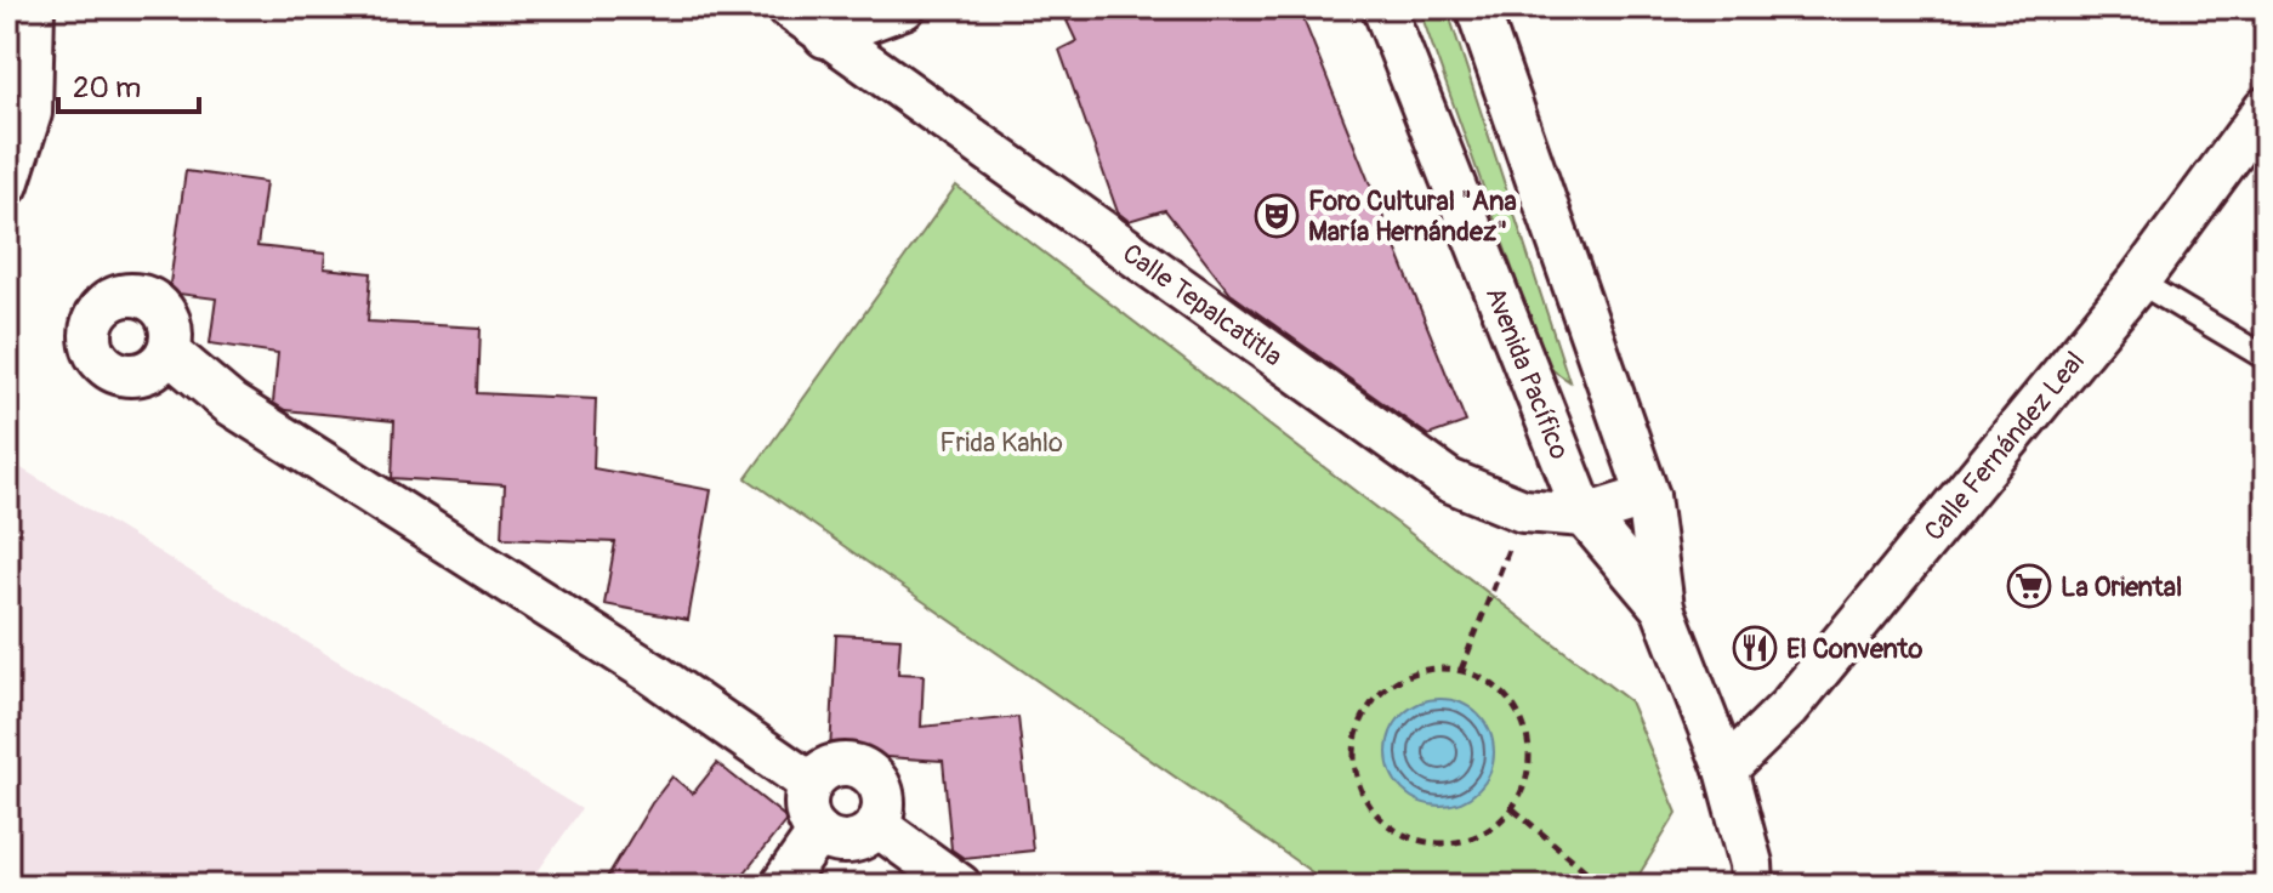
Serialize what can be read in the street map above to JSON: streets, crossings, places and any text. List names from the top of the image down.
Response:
{
  "streets": {
    "street": ["Calle Tepalcatitla", "Avenida Pacífico", "Calle Fernández Leal"]
  },
  "crossings": [
    ["Calle Tepalcatitla", "Avenida Pacífico"],
    ["Avenida Pacífico", "Calle Fernández Leal"]
  ],
  "parks": ["Frida Kahlo"],
  "places": {
    "theatre": ["Foro Cultural \"Ana María Hernández\""],
    "supermarket": ["La Oriental"],
    "restaurant": ["El Convento"]
  },
  "scale_bar": "20 m"
}
